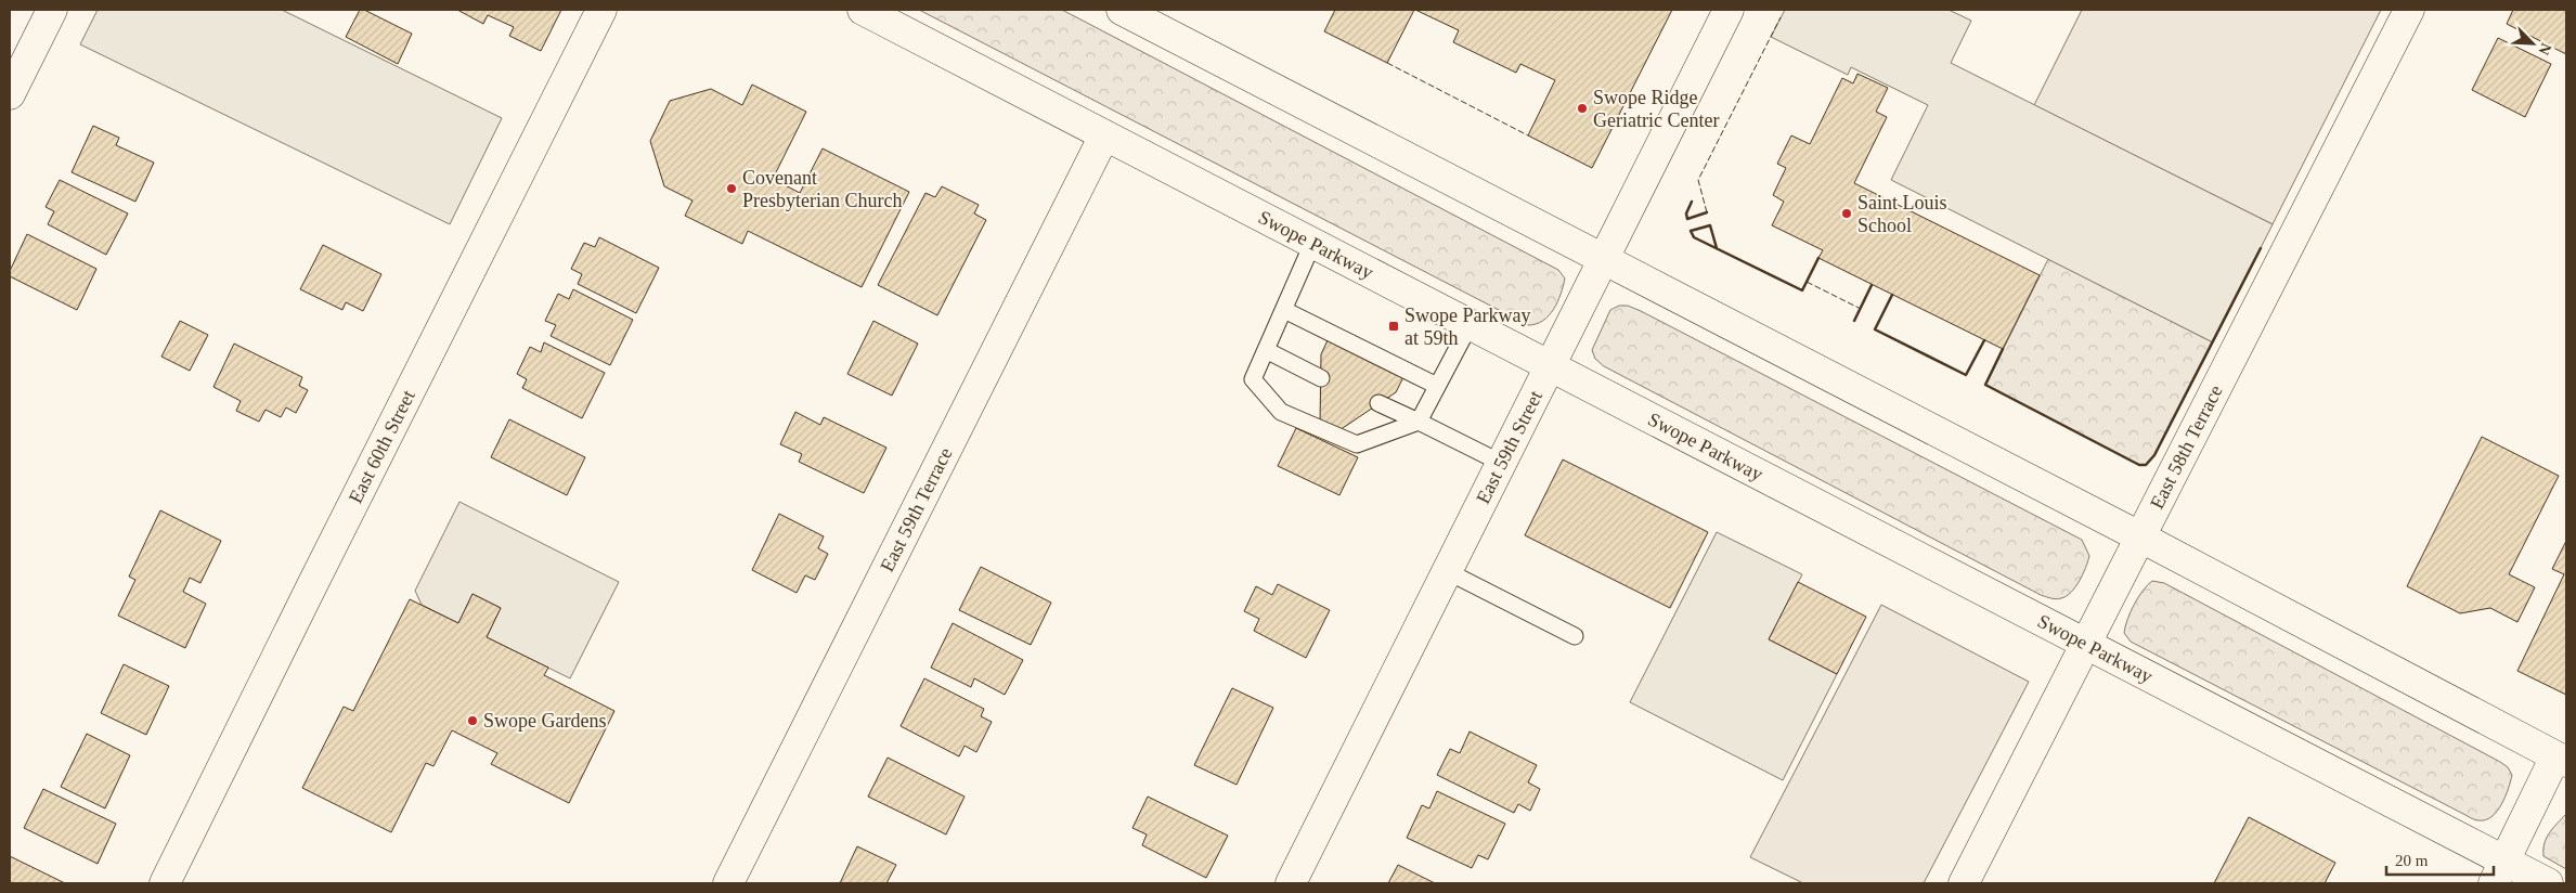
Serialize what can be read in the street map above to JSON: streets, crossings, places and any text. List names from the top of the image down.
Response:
{
  "streets": {
    "street": [
      "Swope Parkway",
      "East 60th Street",
      "East 59th Street",
      "East 58th Terrace",
      "East 59th Terrace"
    ]
  },
  "crossings": [
    ["Swope Parkway", "East 59th Street"],
    ["Swope Parkway", "East 58th Terrace"],
    ["Swope Parkway", "East 59th Terrace"]
  ],
  "places": {
    "other": [
      "Swope Ridge Geriatric Center",
      "Covenant Presbyterian Church",
      "Saint Louis School",
      "Swope Gardens"
    ],
    "transit": ["Swope Parkway at 59th"]
  },
  "scale_bar": "20 m",
  "north": "bottom right"
}
